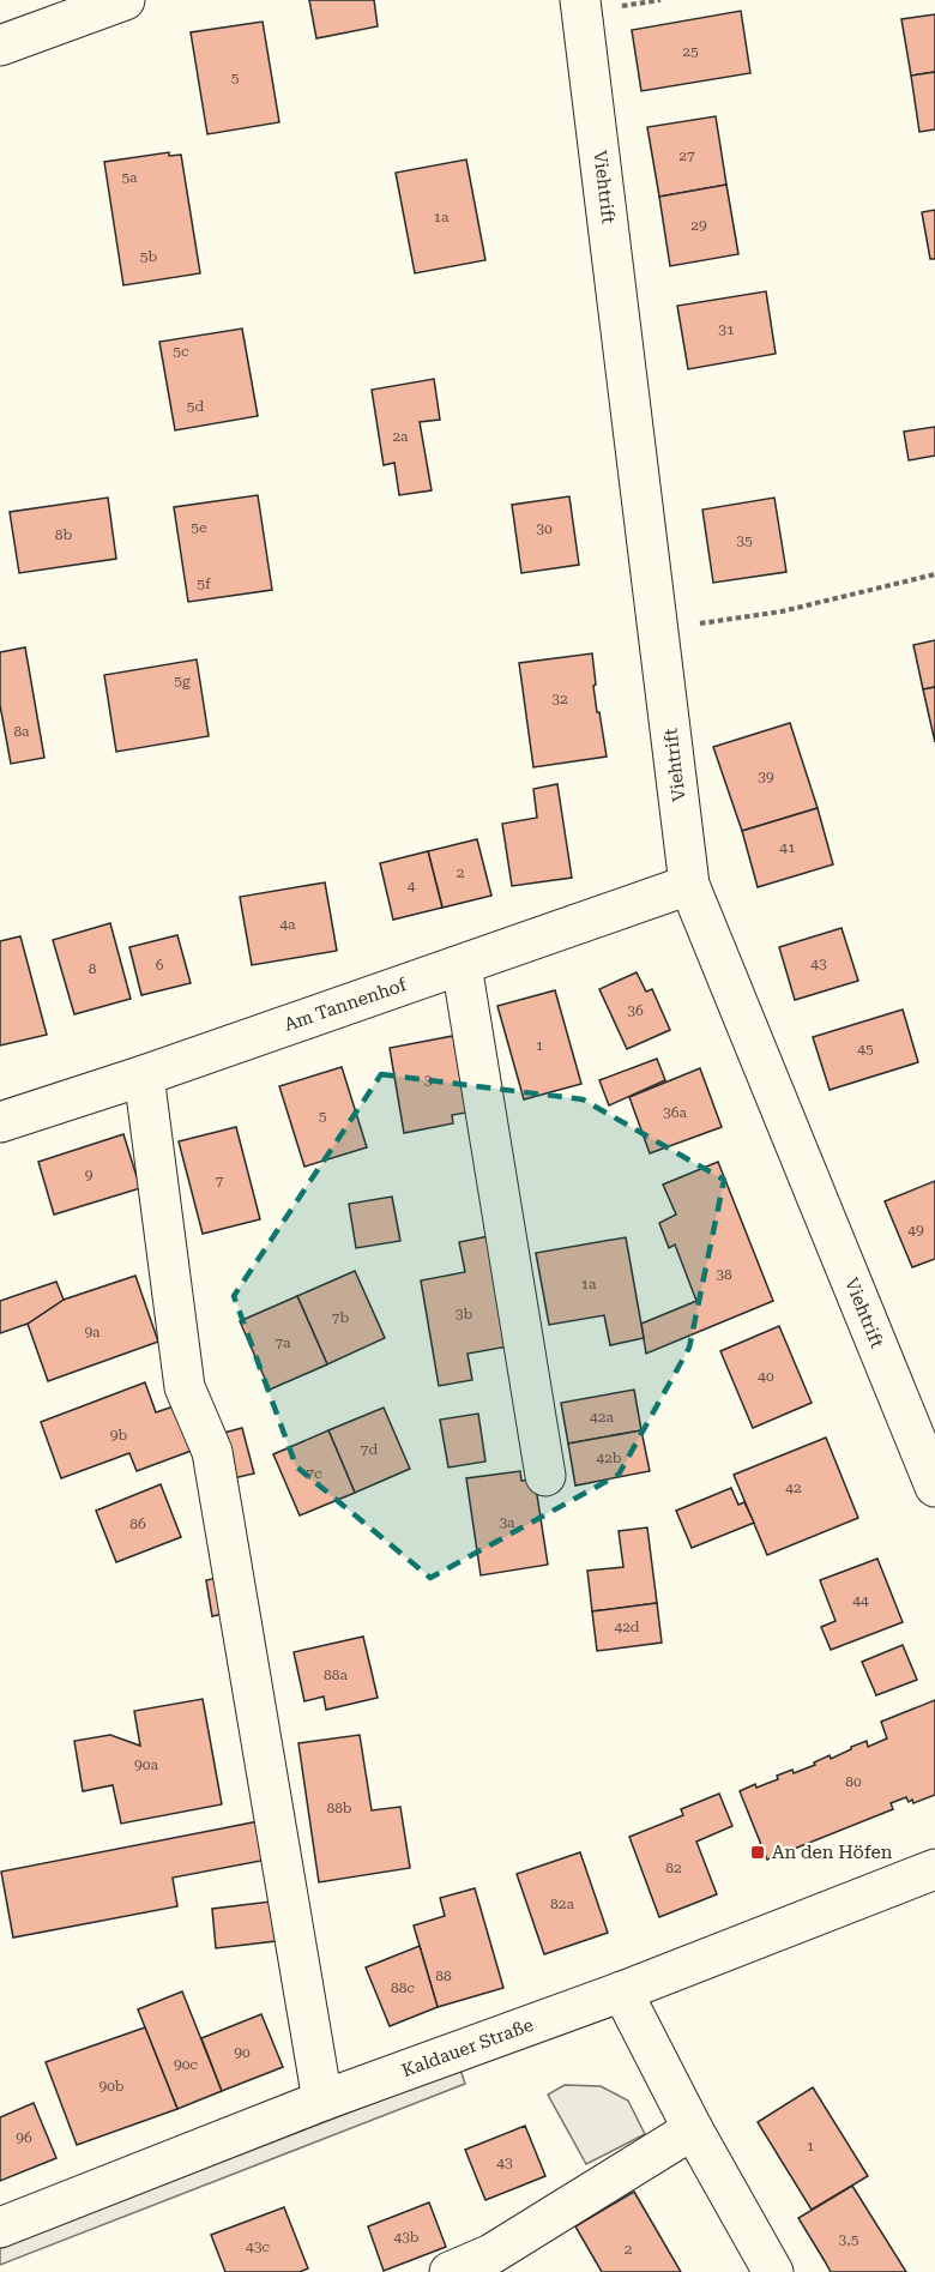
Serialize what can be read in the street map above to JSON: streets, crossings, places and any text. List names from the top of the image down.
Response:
{
  "streets": {
    "street": ["Viehtrift", "Am Tannenhof", "Kaldauer Straße"]
  },
  "crossings": [
    ["Viehtrift", "Am Tannenhof"]
  ],
  "places": {
    "transit": ["An den Höfen"]
  },
  "house_numbers": [
    "25",
    "5",
    "27",
    "5a",
    "1a",
    "29",
    "5b",
    "31",
    "5c",
    "5d",
    "2a",
    "5e",
    "30",
    "8b",
    "35",
    "5f",
    "5g",
    "32",
    "8a",
    "39",
    "41",
    "2",
    "4",
    "4a",
    "43",
    "6",
    "8",
    "36",
    "1",
    "45",
    "3",
    "36a",
    "5",
    "9",
    "7",
    "49",
    "38",
    "1a",
    "3b",
    "7b",
    "9a",
    "7a",
    "40",
    "42a",
    "9b",
    "7d",
    "42b",
    "7c",
    "42",
    "3a",
    "86",
    "44",
    "42d",
    "88a",
    "90a",
    "80",
    "88b",
    "82",
    "82a",
    "88",
    "88c",
    "90",
    "90c",
    "90b",
    "96",
    "1",
    "43",
    "43b",
    "3,5",
    "43c",
    "2"
  ]
}
